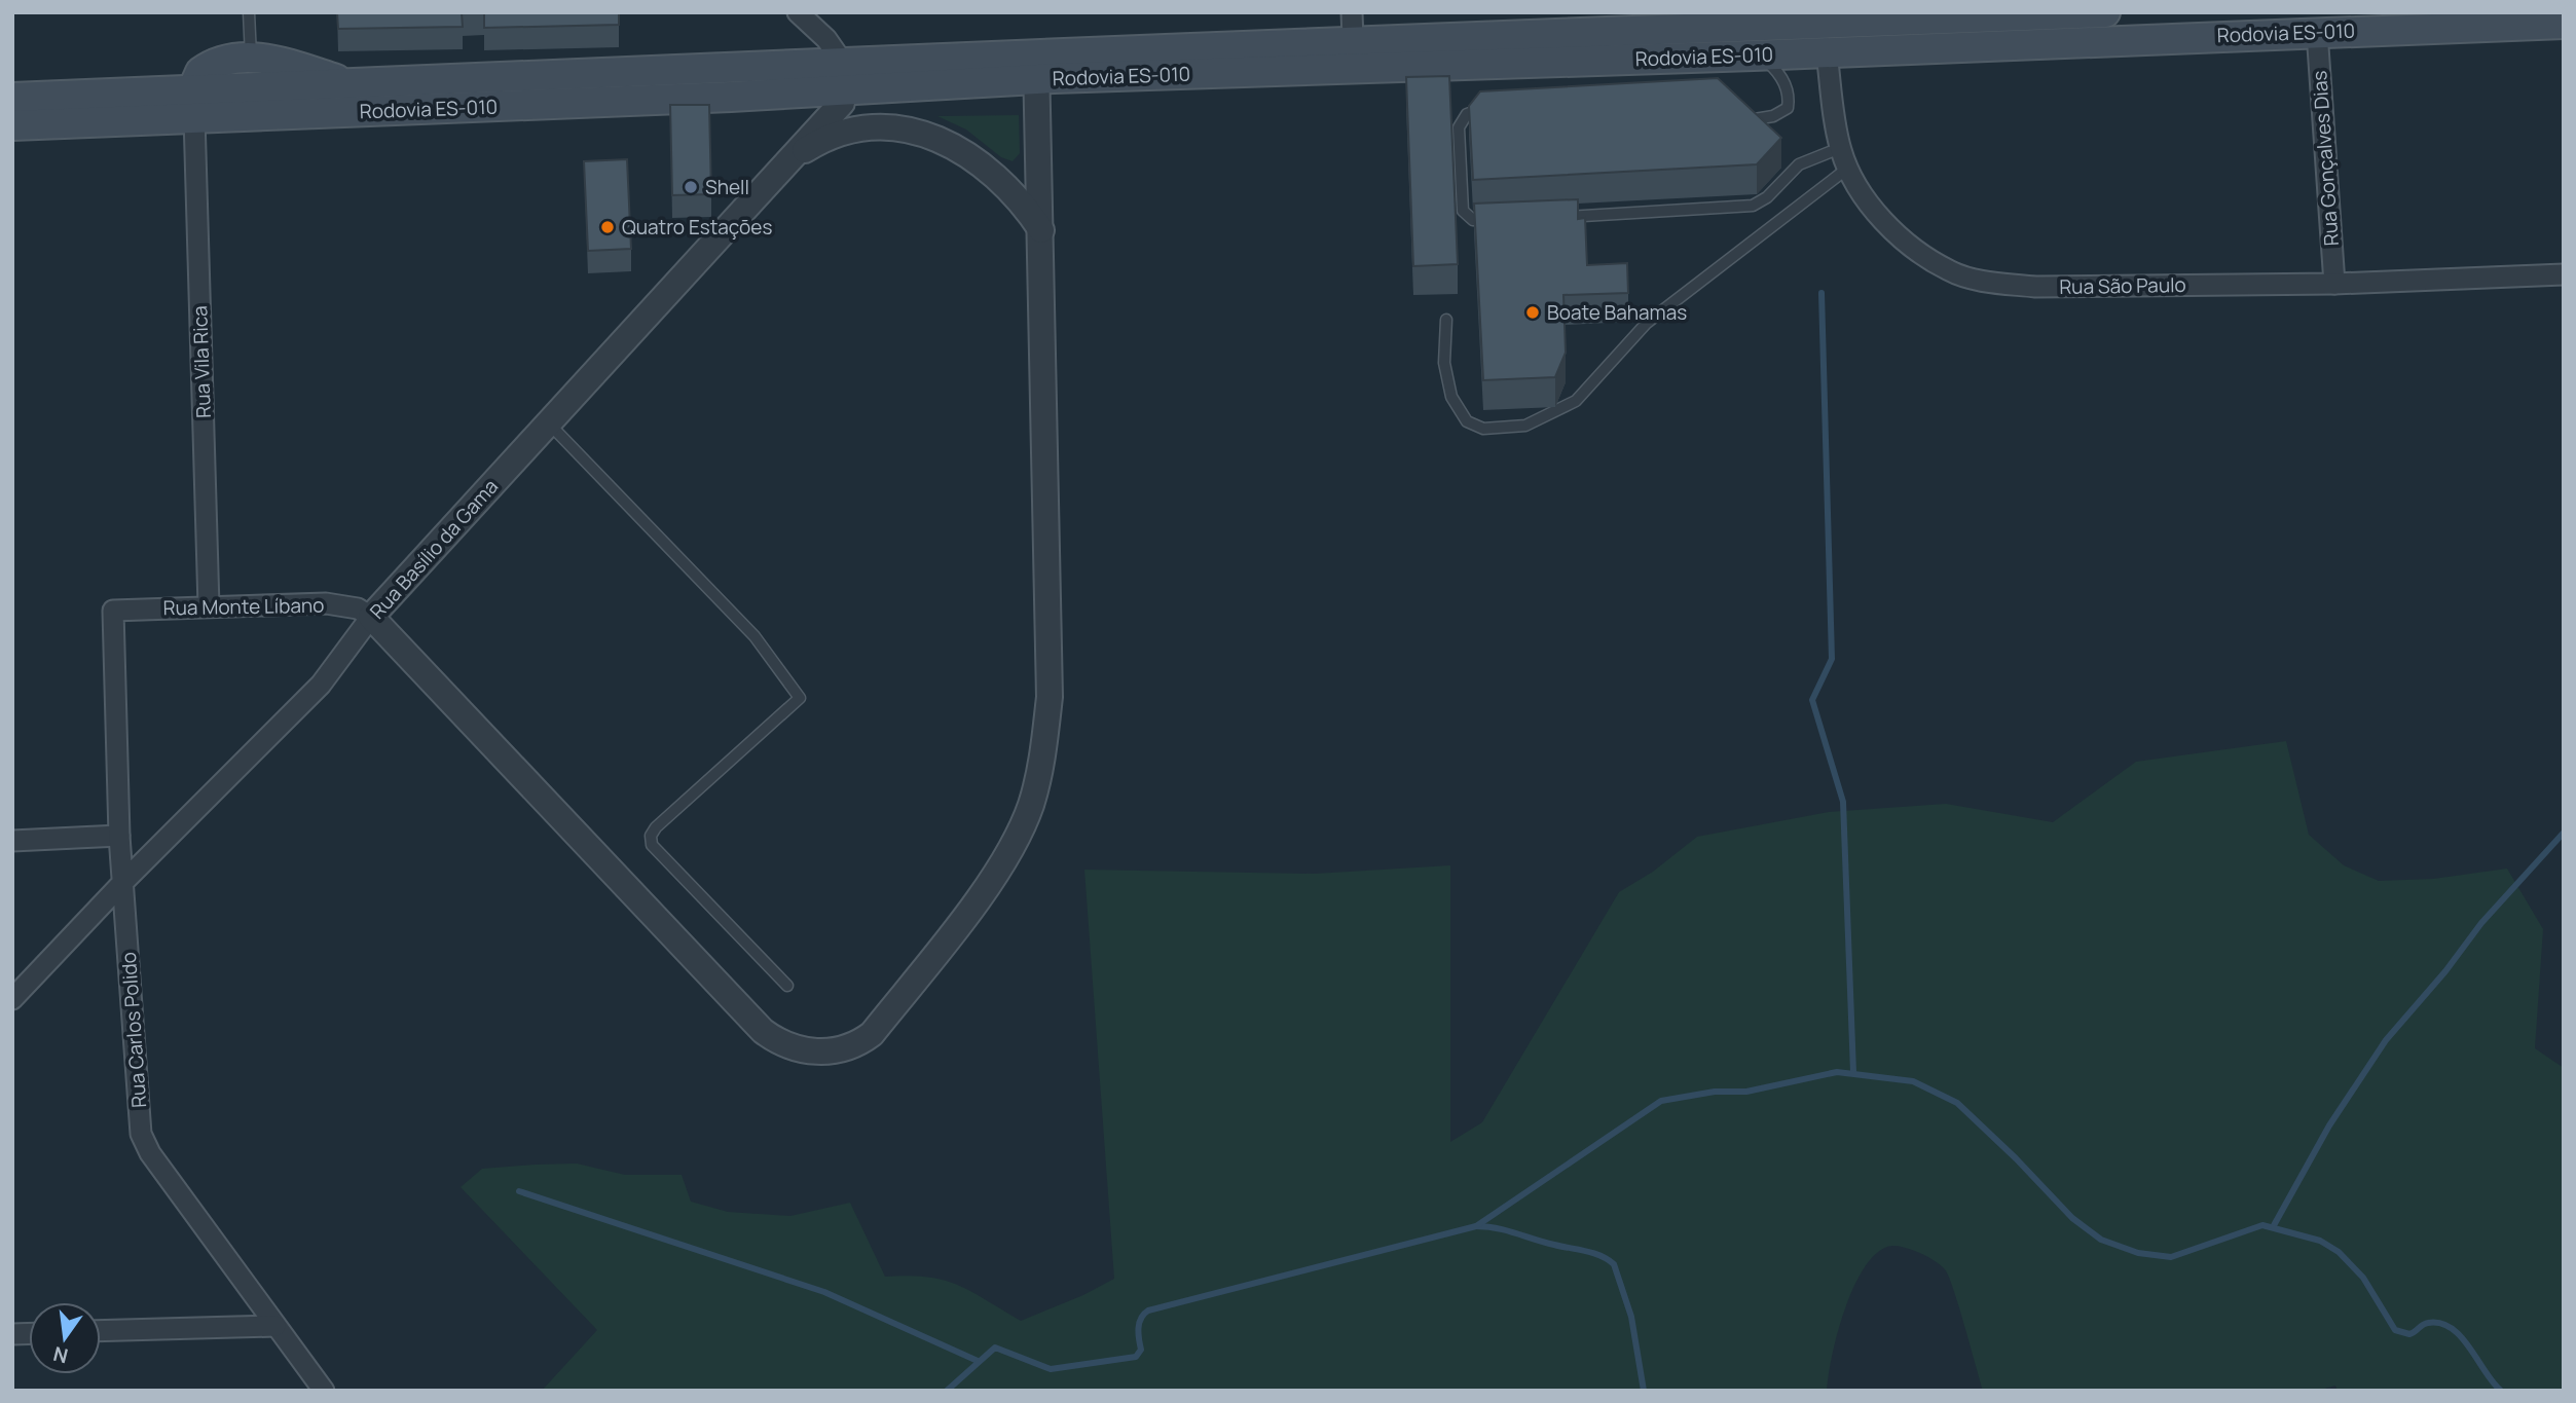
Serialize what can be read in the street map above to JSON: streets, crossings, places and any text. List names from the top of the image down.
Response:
{
  "streets": {
    "main road": ["Rodovia ES-010"],
    "street": [
      "Rua Gonçalves Dias",
      "Rua São Paulo",
      "Rua Vila Rica",
      "Rua Basílio da Gama",
      "Rua Monte Líbano",
      "Rua Carlos Polido"
    ]
  },
  "crossings": [
    ["Rodovia ES-010", "Rua Gonçalves Dias"],
    ["Rodovia ES-010", "Rua São Paulo"],
    ["Rodovia ES-010", "Rua Vila Rica"],
    ["Rodovia ES-010", "Rua Basílio da Gama"],
    ["Rua Gonçalves Dias", "Rua São Paulo"],
    ["Rua Vila Rica", "Rua Monte Líbano"],
    ["Rua Basílio da Gama", "Rua Monte Líbano"],
    ["Rua Basílio da Gama", "Rua Carlos Polido"],
    ["Rua Monte Líbano", "Rua Carlos Polido"]
  ],
  "places": ["Shell", "Quatro Estações", "Boate Bahamas"],
  "north": "bottom"
}
